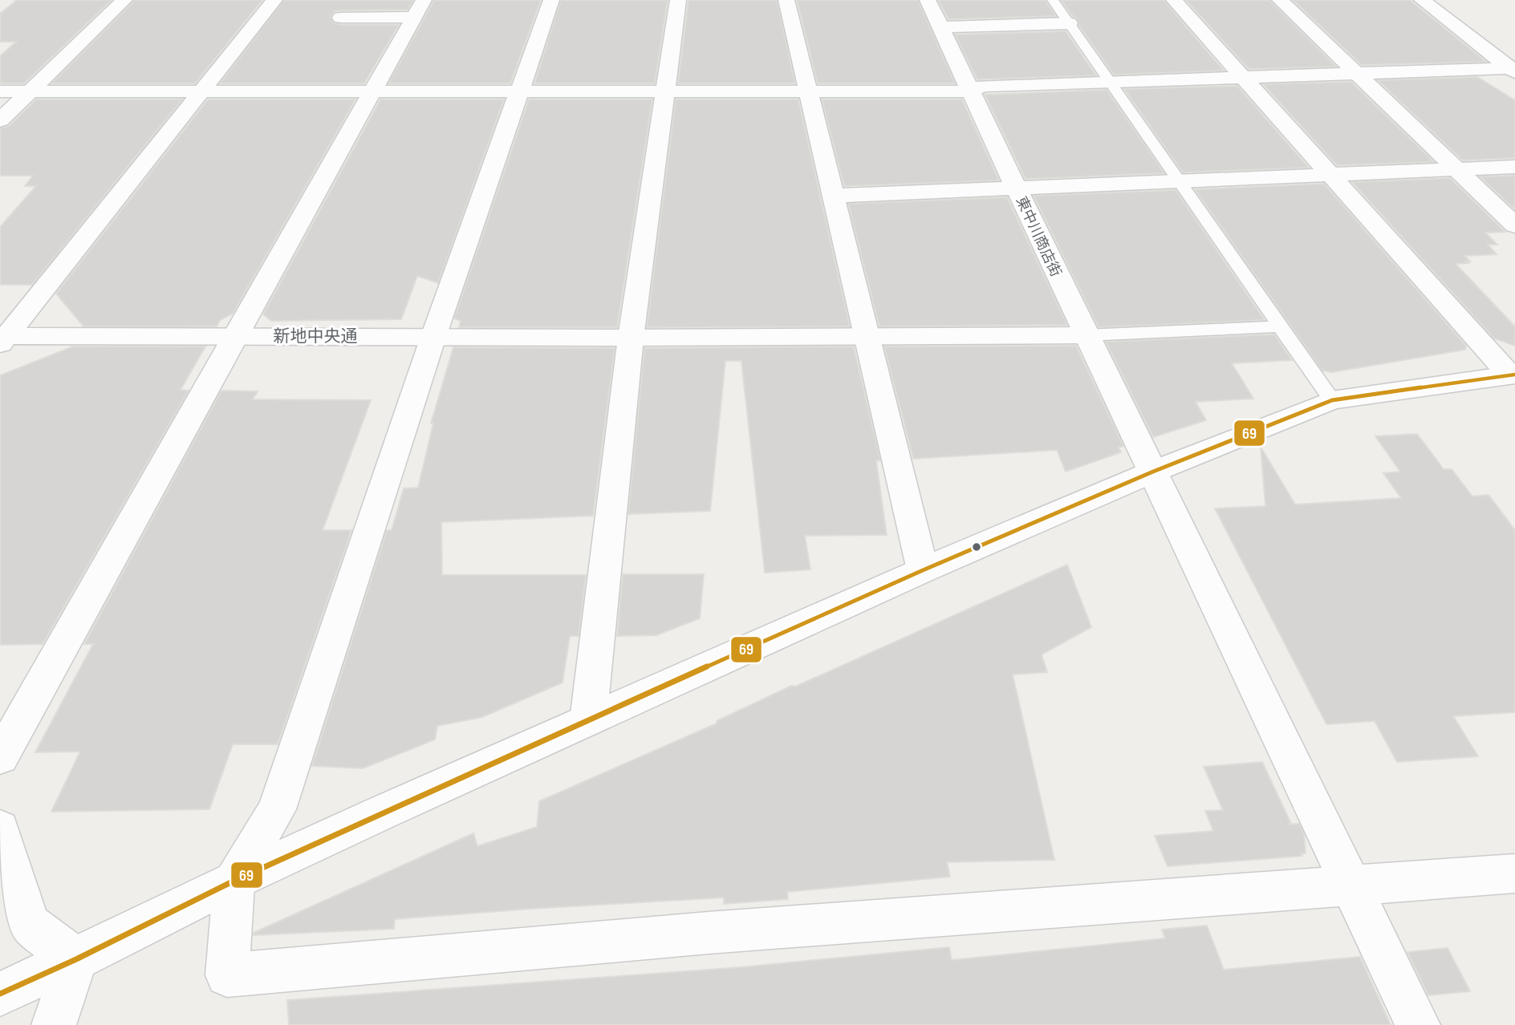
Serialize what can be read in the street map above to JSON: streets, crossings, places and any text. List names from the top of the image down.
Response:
{
  "streets": {
    "street": ["東中川商店街", "新地中央通"]
  },
  "crossings": [
    ["東中川商店街", "新地中央通"]
  ],
  "lines": ["transit line 69"]
}
